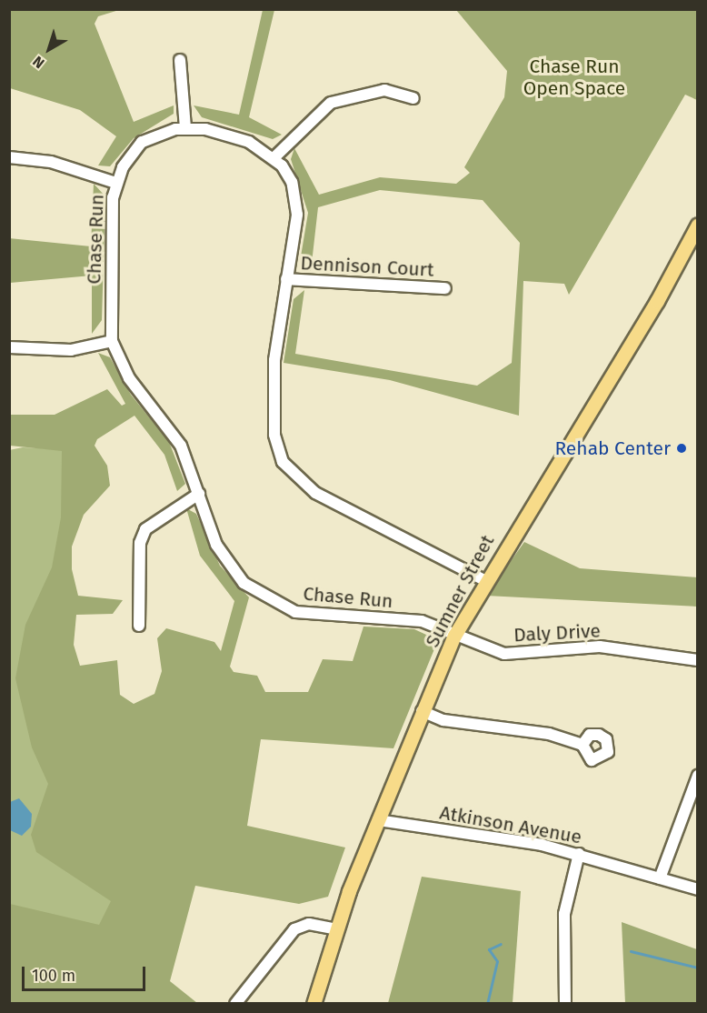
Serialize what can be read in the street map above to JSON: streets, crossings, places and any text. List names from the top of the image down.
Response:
{
  "streets": {
    "main road": ["Sumner Street"],
    "street": [
      "Chase Run",
      "Dennison Court",
      "Daly Drive",
      "Atkinson Avenue"
    ]
  },
  "crossings": [
    ["Chase Run", "Sumner Street"],
    ["Chase Run", "Daly Drive"],
    ["Sumner Street", "Daly Drive"],
    ["Sumner Street", "Atkinson Avenue"]
  ],
  "parks": ["Chase Run Open Space"],
  "places": ["Rehab Center"],
  "scale_bar": "100 m",
  "north": "bottom left"
}
